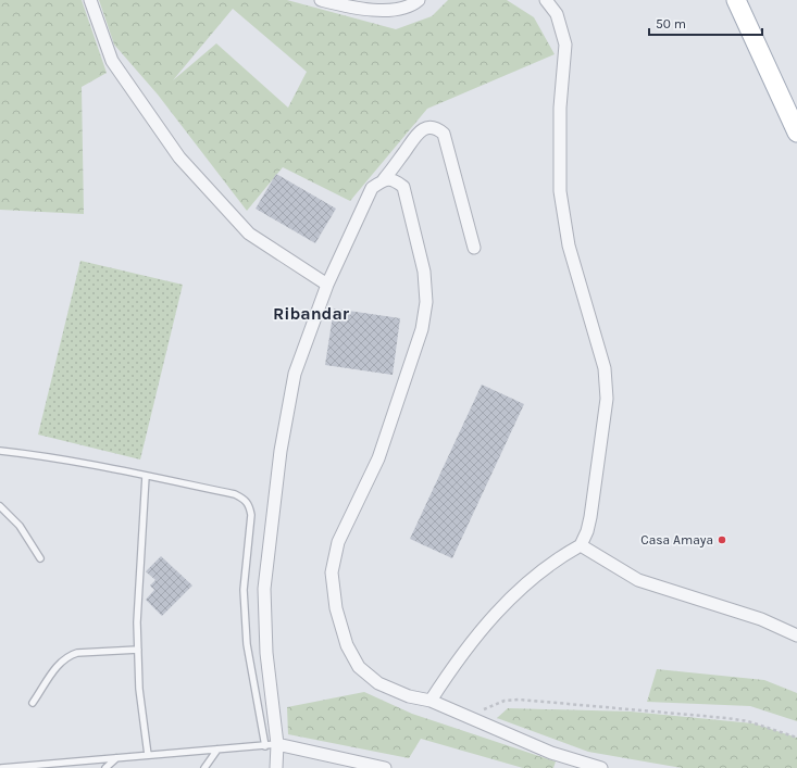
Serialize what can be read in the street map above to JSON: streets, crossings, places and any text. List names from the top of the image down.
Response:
{
  "districts": ["Ribandar"],
  "places": ["Casa Amaya"],
  "scale_bar": "50 m"
}
